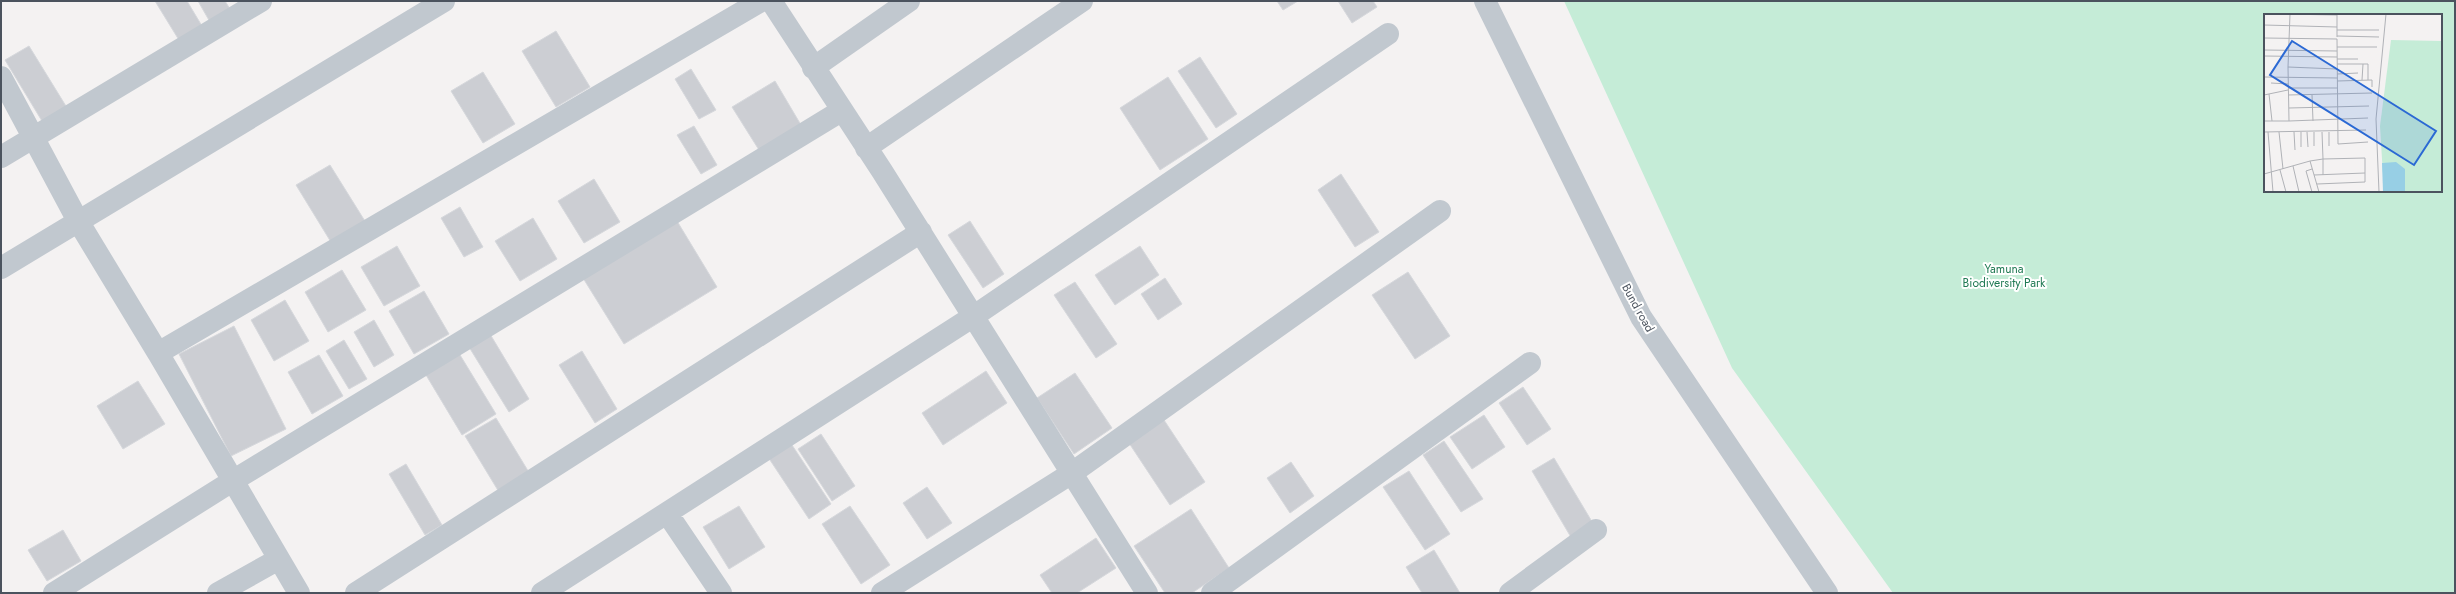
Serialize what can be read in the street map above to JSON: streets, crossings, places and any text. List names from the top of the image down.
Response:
{
  "streets": {
    "street": ["Bund road"]
  },
  "parks": ["Yamuna Biodiversity Park"]
}
